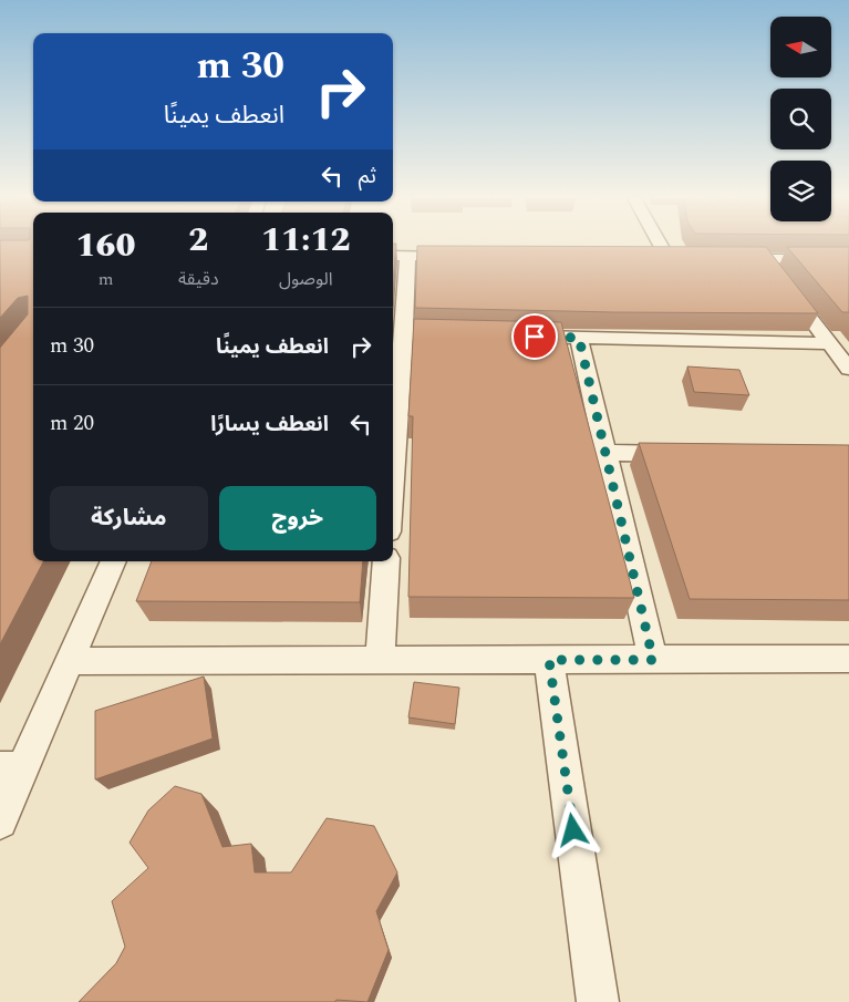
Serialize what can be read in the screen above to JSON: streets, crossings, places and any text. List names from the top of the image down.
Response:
{
  "north": "left",
  "page": {
    "turn": ["30 m", "انعطف يمينًا"],
    "then": "ثم",
    "eta": [
      "11:12",
      "الوصول",
      "2",
      "دقيقة",
      "160",
      "m"
    ],
    "list": [
      {
        "name": "انعطف يمينًا",
        "value": "30 m"
      },
      {
        "name": "انعطف يسارًا",
        "value": "20 m"
      }
    ],
    "buttons": ["خروج", "مشاركة"]
  }
}
